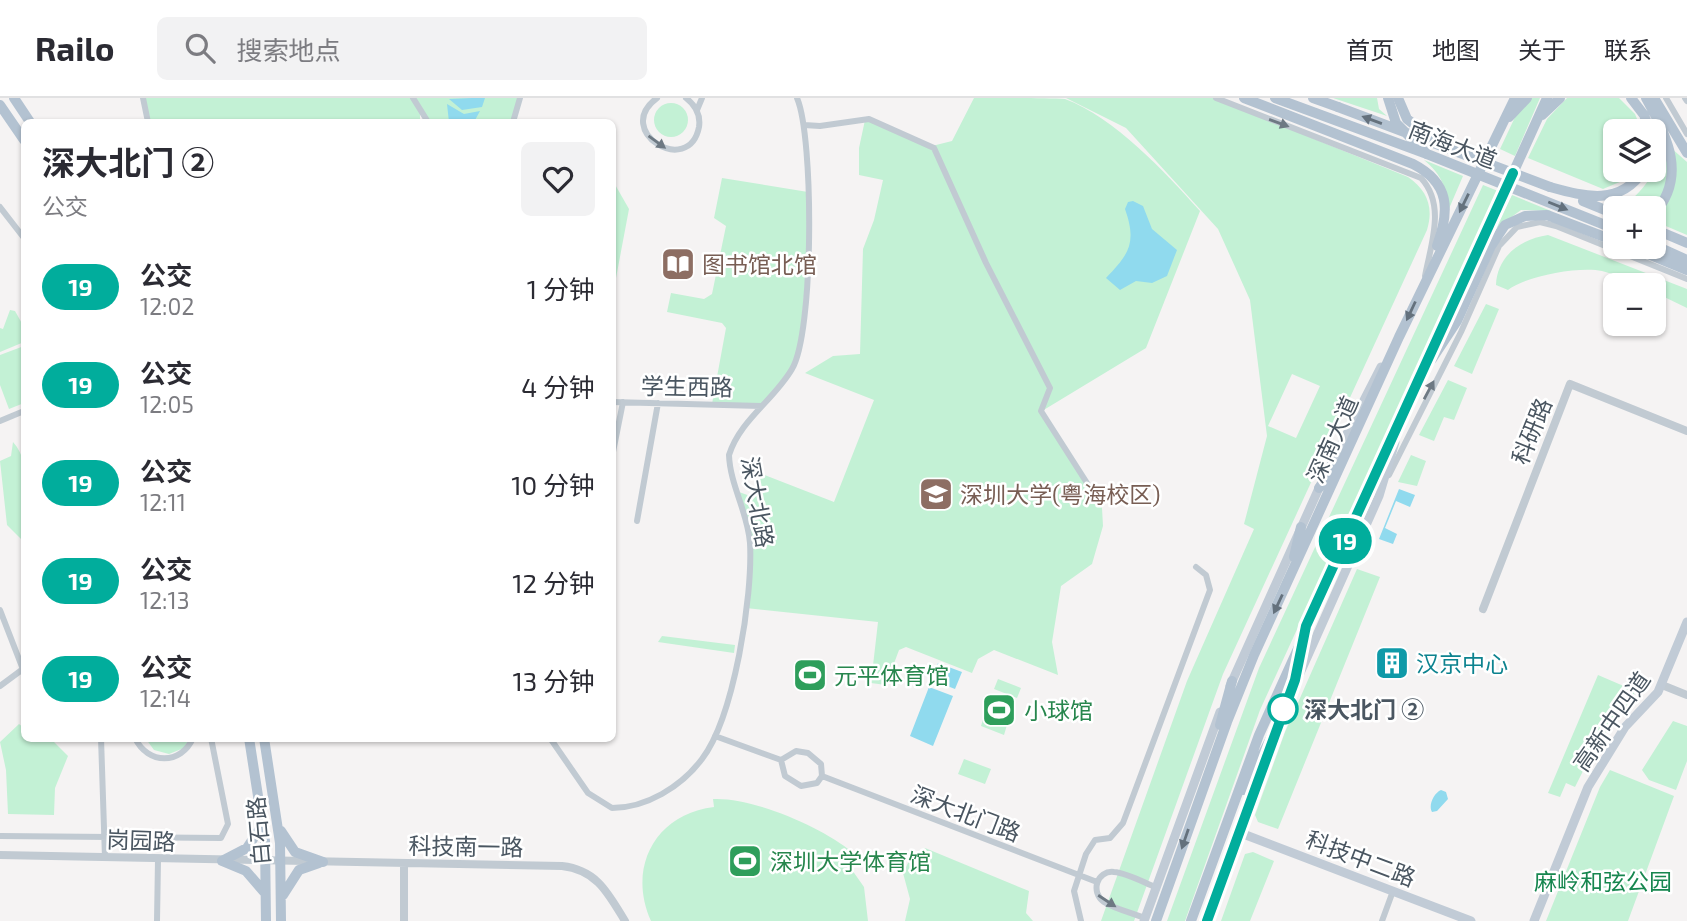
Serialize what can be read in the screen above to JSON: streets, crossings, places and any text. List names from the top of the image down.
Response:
{
  "streets": {
    "main road": [
      "南海大道",
      "深南大道",
      "高新中四道",
      "白石路",
      "科技中二路"
    ],
    "street": [
      "学生西路",
      "科研路",
      "深大北路",
      "深大北门路",
      "岗园路",
      "科技南一路"
    ]
  },
  "crossings": [
    ["学生西路", "深大北路"],
    ["深大北路", "深大北门路"],
    ["白石路", "岗园路"],
    ["白石路", "科技南一路"],
    ["岗园路", "科技南一路"]
  ],
  "parks": ["麻岭和弦公园"],
  "places": {
    "library": ["图书馆北馆"],
    "school or university": ["深圳大学(粤海校区)"],
    "building": ["汉京中心"],
    "sports": ["元平体育馆", "小球馆", "深圳大学体育馆"],
    "other": ["深大北门 ②"]
  },
  "lines": ["bus line 19"],
  "page": {
    "header": "Railo",
    "search": "搜索地点",
    "nav": [
      "首页",
      "地图",
      "关于",
      "联系"
    ],
    "on_map": "19",
    "map_buttons": ["+", "−"],
    "heading": ["深大北门 ②", "公交"],
    "list": [
      {
        "mark": "19",
        "name": "公交",
        "note": "12:02",
        "value": "1 分钟"
      },
      {
        "mark": "19",
        "name": "公交",
        "note": "12:05",
        "value": "4 分钟"
      },
      {
        "mark": "19",
        "name": "公交",
        "note": "12:11",
        "value": "10 分钟"
      },
      {
        "mark": "19",
        "name": "公交",
        "note": "12:13",
        "value": "12 分钟"
      },
      {
        "mark": "19",
        "name": "公交",
        "note": "12:14",
        "value": "13 分钟"
      }
    ]
  }
}
